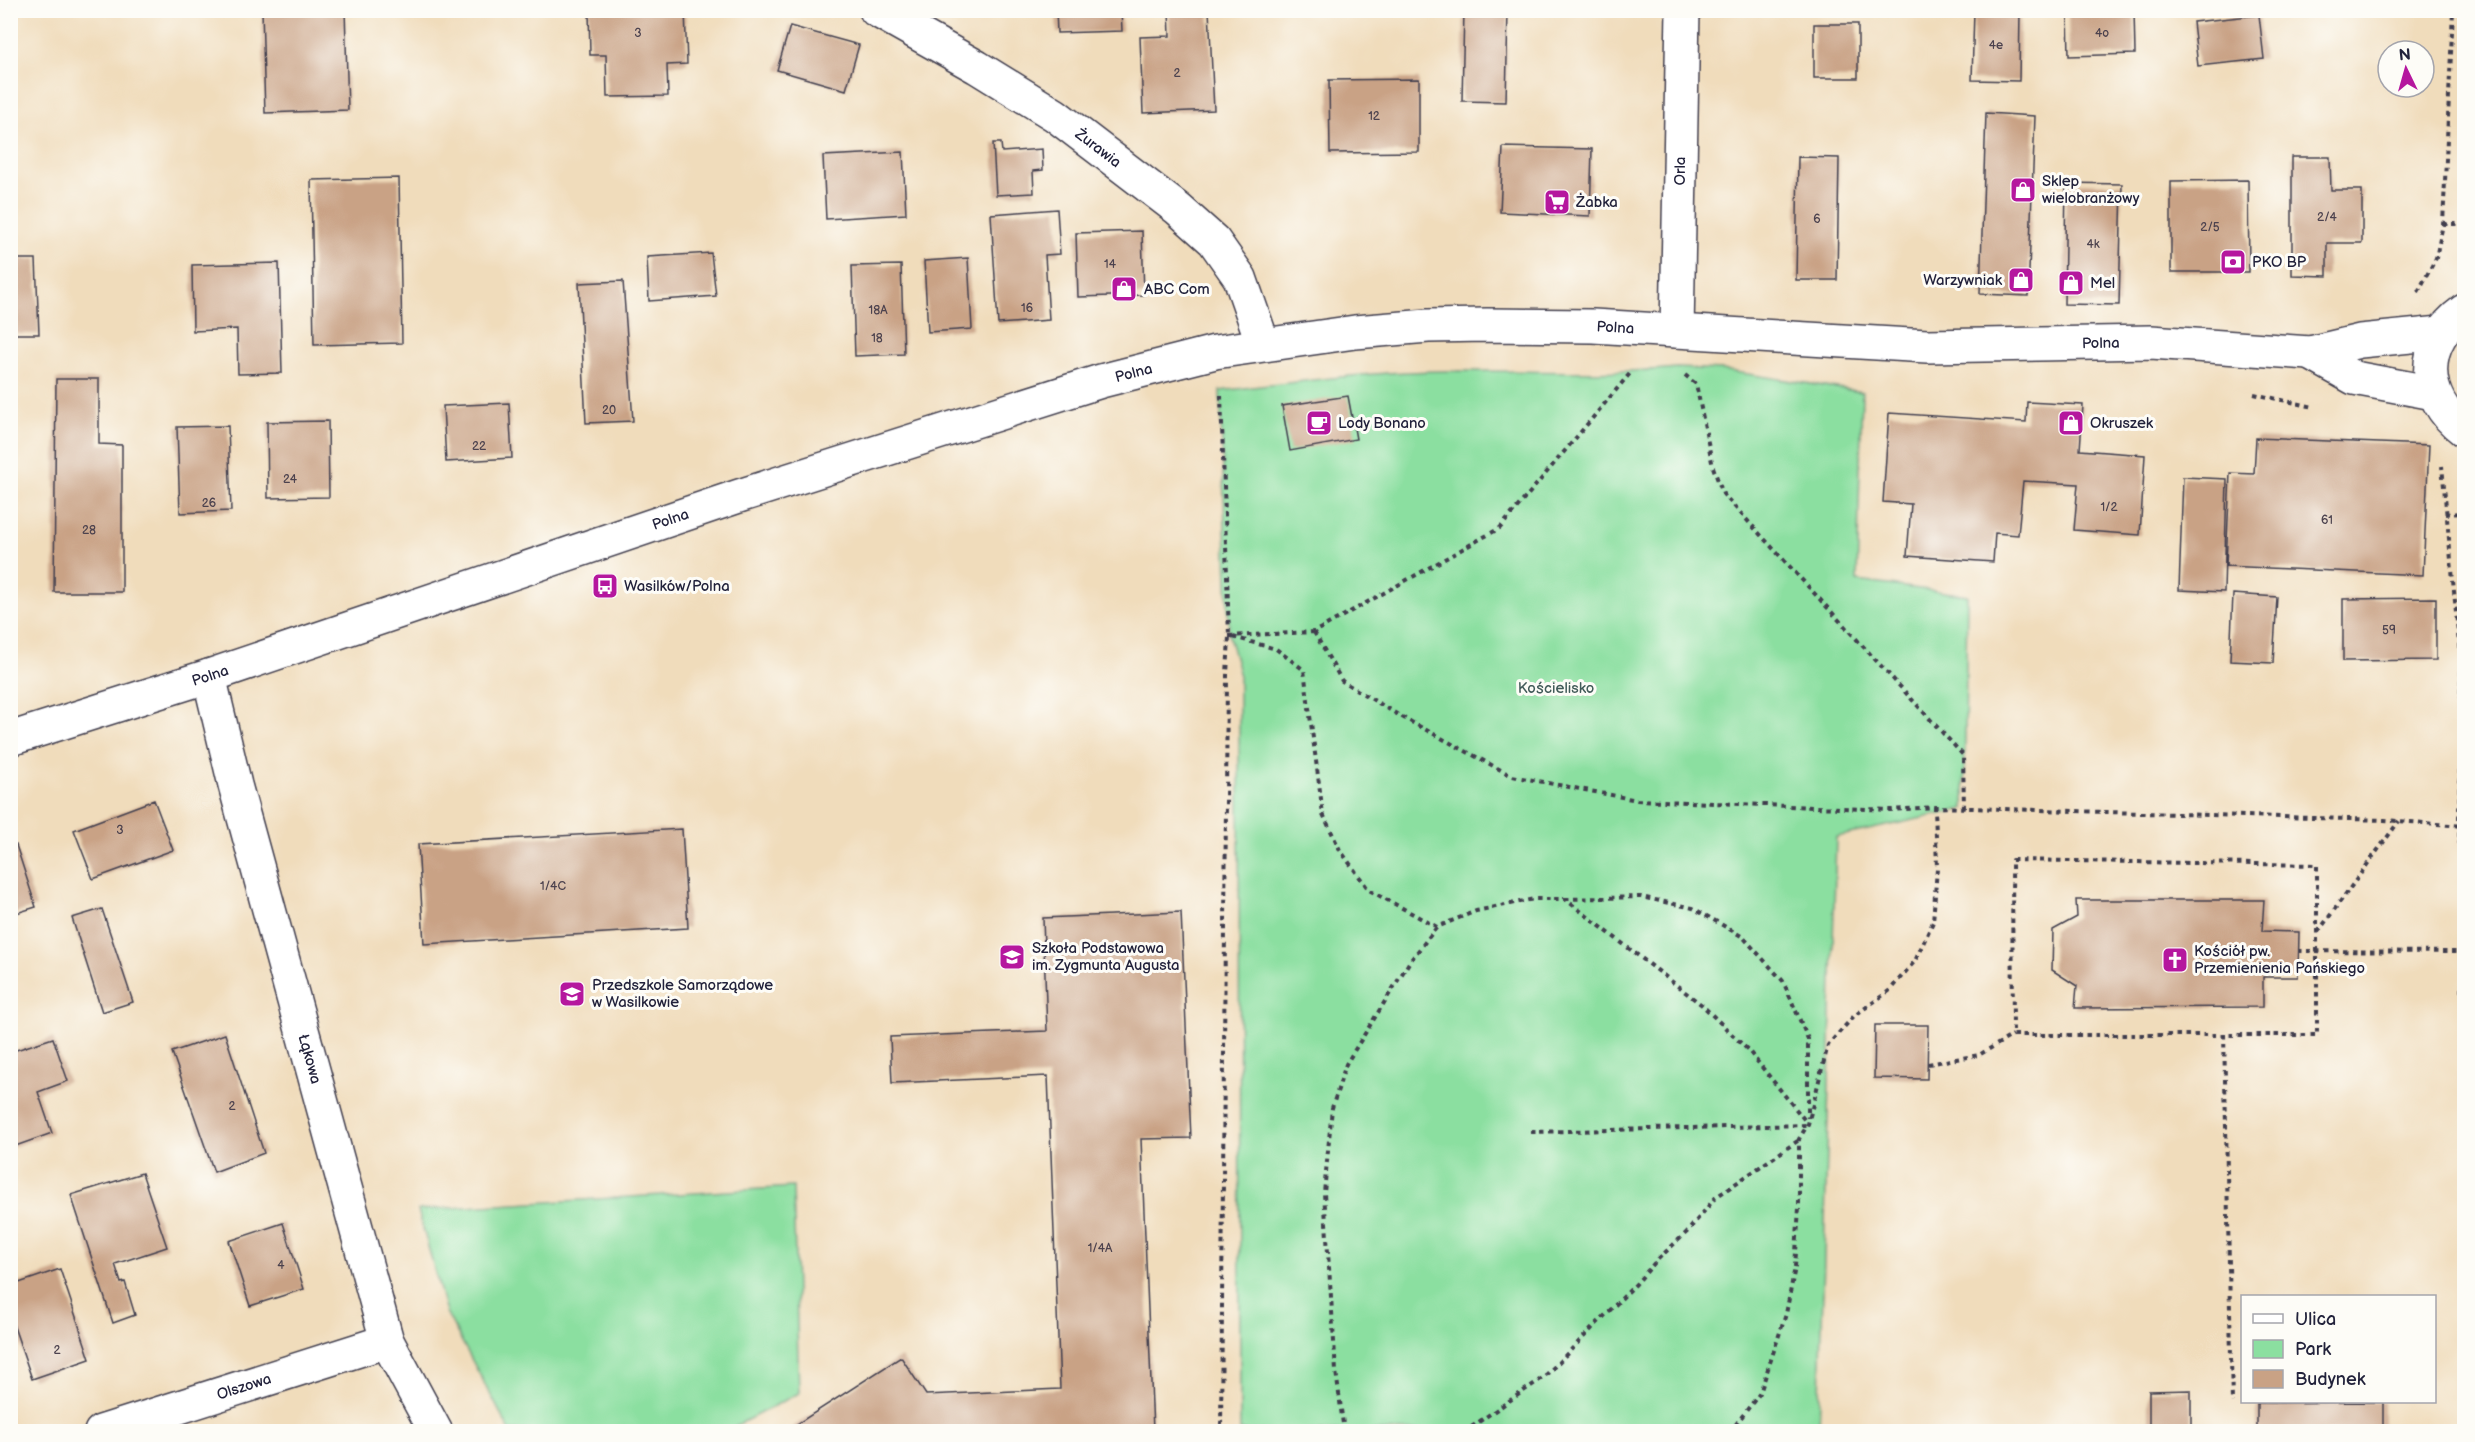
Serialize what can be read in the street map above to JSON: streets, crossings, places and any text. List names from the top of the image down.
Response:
{
  "streets": {
    "street": [
      "Żurawia",
      "Orla",
      "Polna",
      "Łąkowa",
      "Olszowa"
    ]
  },
  "crossings": [
    ["Żurawia", "Polna"],
    ["Orla", "Polna"],
    ["Polna", "Łąkowa"],
    ["Łąkowa", "Olszowa"]
  ],
  "parks": ["Kościelisko"],
  "places": {
    "shop": [
      "Sklep wielobranżowy",
      "Warzywniak",
      "Mel",
      "ABC Com",
      "Okruszek"
    ],
    "supermarket": ["Żabka"],
    "bank": ["PKO BP"],
    "cafe": ["Lody Bonano"],
    "bus stop": ["Wasilków/Polna"],
    "school or university": ["Szkoła Podstawowa im. Zygmunta Augusta", "Przedszkole Samorządowe w Wasilkowie"],
    "church": ["Kościół pw. Przemienienia Pańskiego"]
  },
  "house_numbers": [
    "3",
    "4o",
    "4e",
    "2",
    "12",
    "2/4",
    "6",
    "2/5",
    "4k",
    "14",
    "16",
    "18A",
    "18",
    "20",
    "22",
    "24",
    "26",
    "1/2",
    "61",
    "28",
    "59",
    "3",
    "1/4C",
    "2",
    "1/4A",
    "4",
    "2"
  ],
  "legend": ["Ulica", "Park", "Budynek"],
  "north": "top"
}
